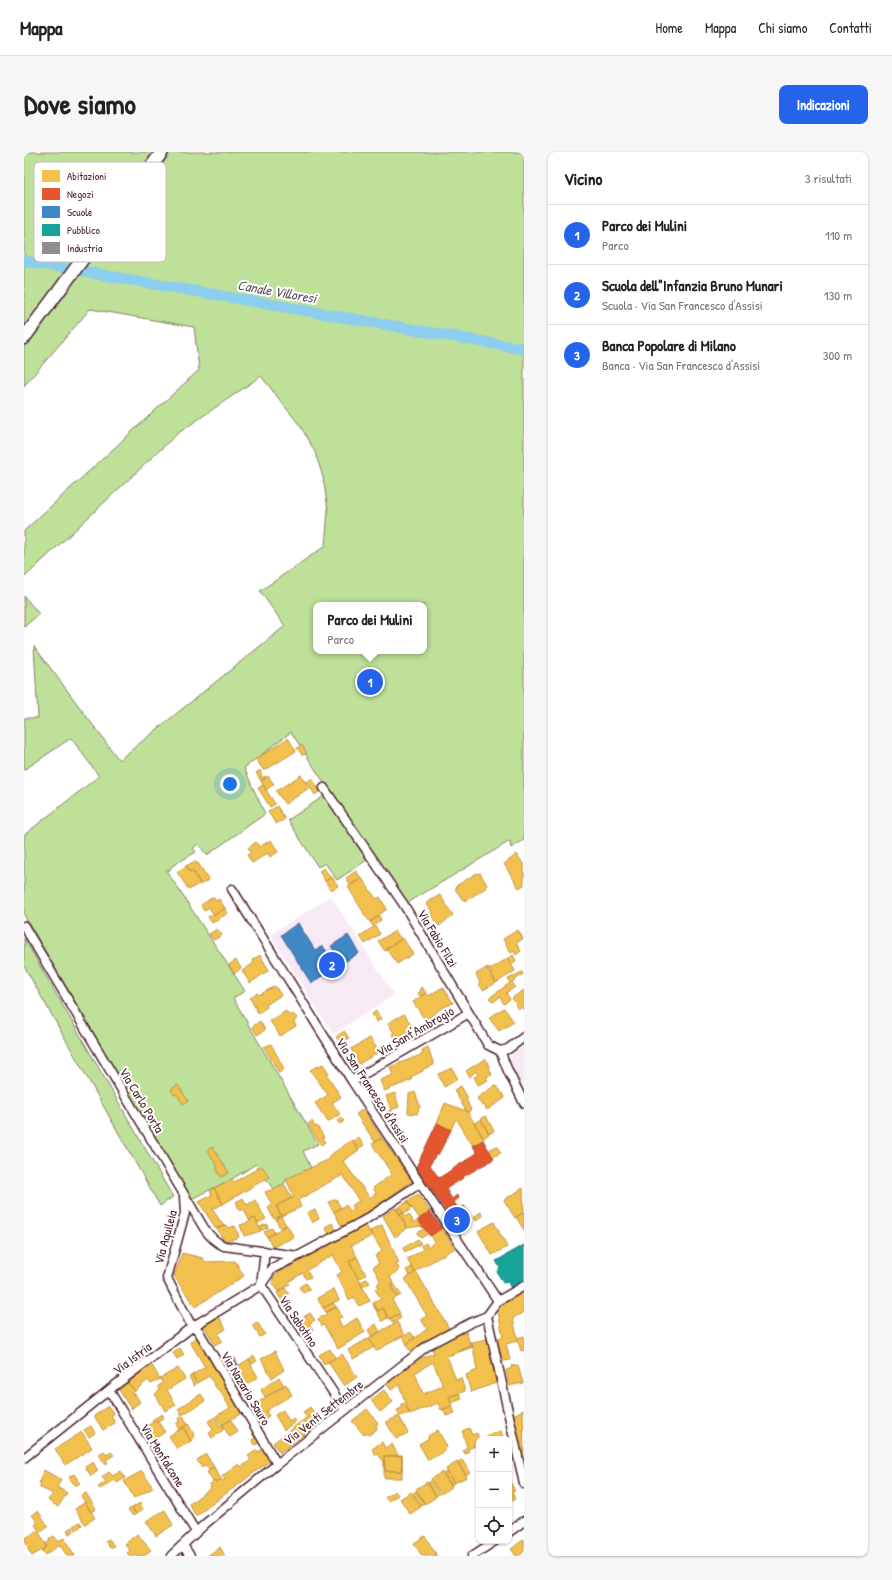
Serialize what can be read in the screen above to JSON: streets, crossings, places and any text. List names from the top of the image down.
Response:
{
  "streets": {
    "street": [
      "Via Fabio Filzi",
      "Via Sant'Ambrogio",
      "Via San Francesco d'Assisi",
      "Via Carlo Porta",
      "Via Aquileia",
      "Via Sabotino",
      "Via Istria",
      "Via Nazario Sauro",
      "Via Venti Settembre",
      "Via Monfalcone"
    ]
  },
  "crossings": [
    ["Via Fabio Filzi", "Via Sant'Ambrogio"],
    ["Via Sant'Ambrogio", "Via San Francesco d'Assisi"],
    ["Via Carlo Porta", "Via Aquileia"],
    ["Via Aquileia", "Via Istria"],
    ["Via Aquileia", "Via Nazario Sauro"],
    ["Via Sabotino", "Via Istria"],
    ["Via Sabotino", "Via Venti Settembre"],
    ["Via Istria", "Via Nazario Sauro"],
    ["Via Istria", "Via Monfalcone"],
    ["Via Nazario Sauro", "Via Venti Settembre"],
    ["Via Venti Settembre", "Via Monfalcone"]
  ],
  "water": ["Canale Villoresi"],
  "legend": [
    "Abitazioni",
    "Negozi",
    "Scuole",
    "Pubblico",
    "Industria"
  ],
  "page": {
    "header": "Mappa",
    "nav": [
      "Home",
      "Mappa",
      "Chi siamo",
      "Contatti"
    ],
    "title": "Dove siamo",
    "buttons": "Indicazioni",
    "heading": ["Vicino", "3 risultati"],
    "list": [
      {
        "mark": "1",
        "name": "Parco dei Mulini",
        "note": "Parco",
        "value": "110 m"
      },
      {
        "mark": "2",
        "name": "Scuola dell\"Infanzia Bruno Munari",
        "note": "Scuola · Via San Francesco d'Assisi",
        "value": "130 m"
      },
      {
        "mark": "3",
        "name": "Banca Popolare di Milano",
        "note": "Banca · Via San Francesco d'Assisi",
        "value": "300 m"
      }
    ],
    "popup": ["Parco dei Mulini", "Parco"],
    "pins": ["1", "2", "3"],
    "map_buttons": ["+", "−"]
  }
}
